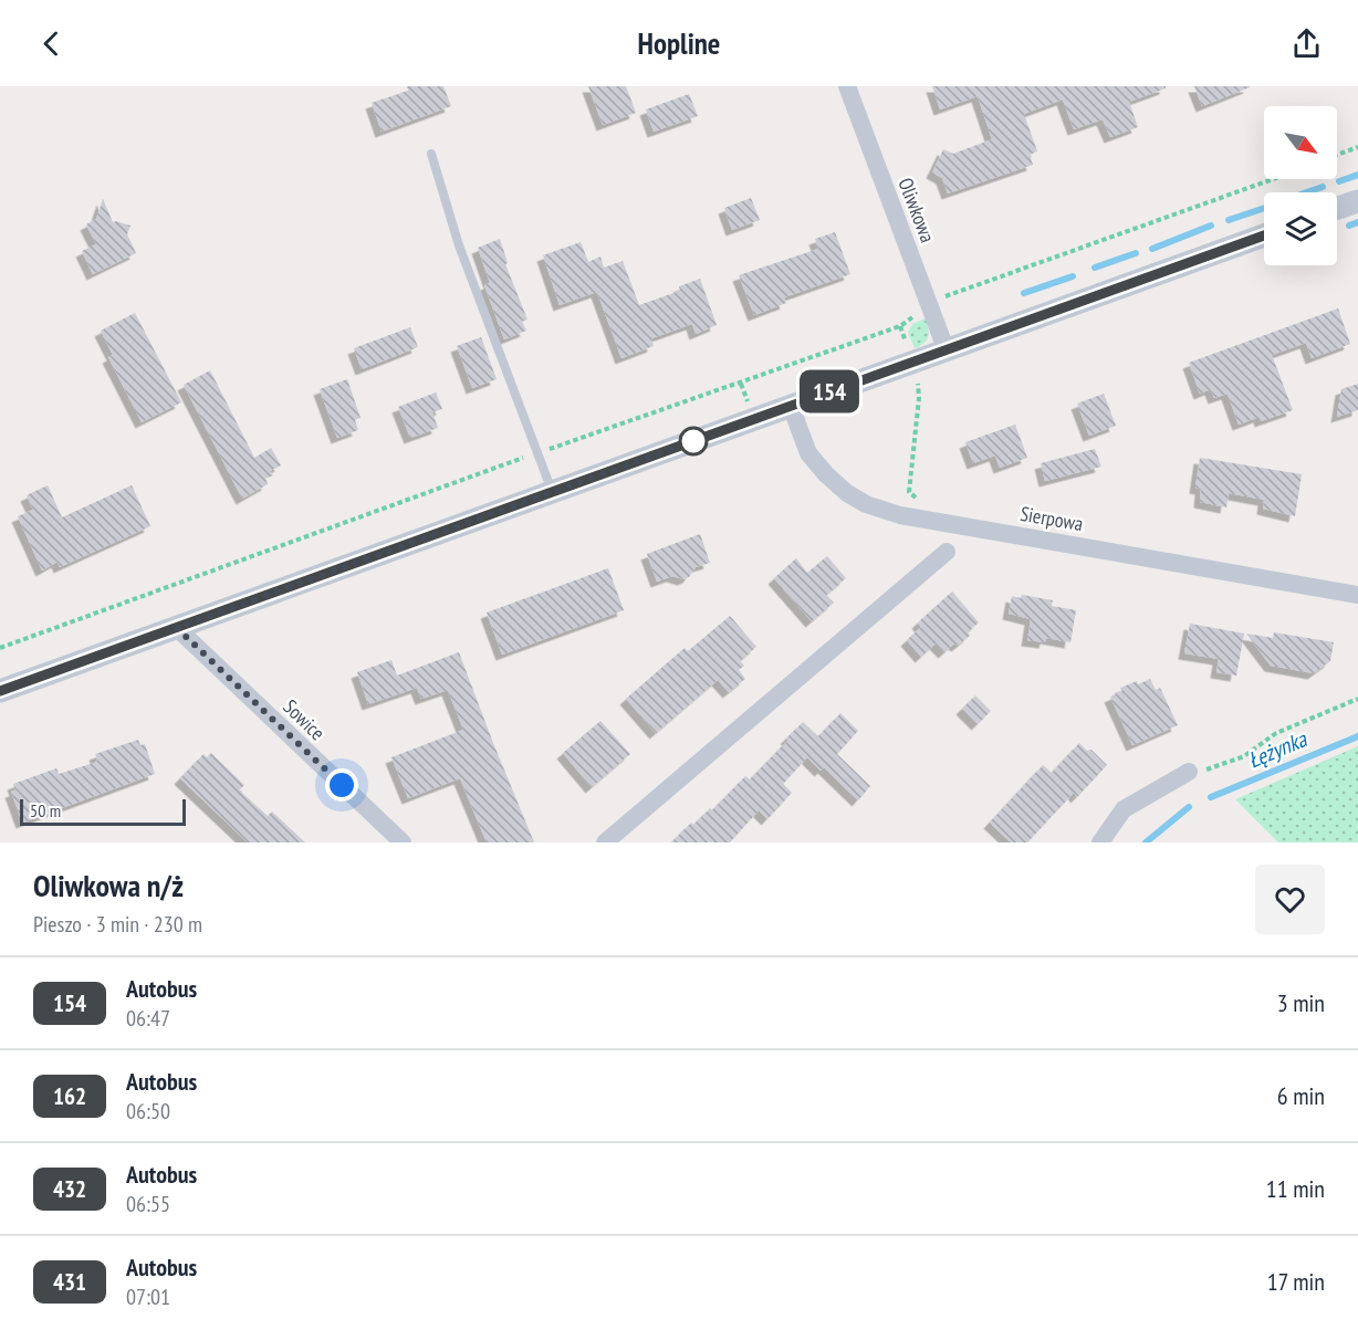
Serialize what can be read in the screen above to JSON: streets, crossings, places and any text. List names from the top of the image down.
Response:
{
  "streets": {
    "street": ["Oliwkowa", "Sierpowa", "Sowice"]
  },
  "water": ["Łężynka"],
  "lines": ["bus line 154"],
  "scale_bar": "50 m",
  "north": "bottom right",
  "page": {
    "header": "Hopline",
    "on_map": "154",
    "scale": "50 m",
    "heading": ["Oliwkowa n/ż", "Pieszo · 3 min · 230 m"],
    "list": [
      {
        "mark": "154",
        "name": "Autobus",
        "note": "06:47",
        "value": "3 min"
      },
      {
        "mark": "162",
        "name": "Autobus",
        "note": "06:50",
        "value": "6 min"
      },
      {
        "mark": "432",
        "name": "Autobus",
        "note": "06:55",
        "value": "11 min"
      },
      {
        "mark": "431",
        "name": "Autobus",
        "note": "07:01",
        "value": "17 min"
      }
    ]
  }
}
